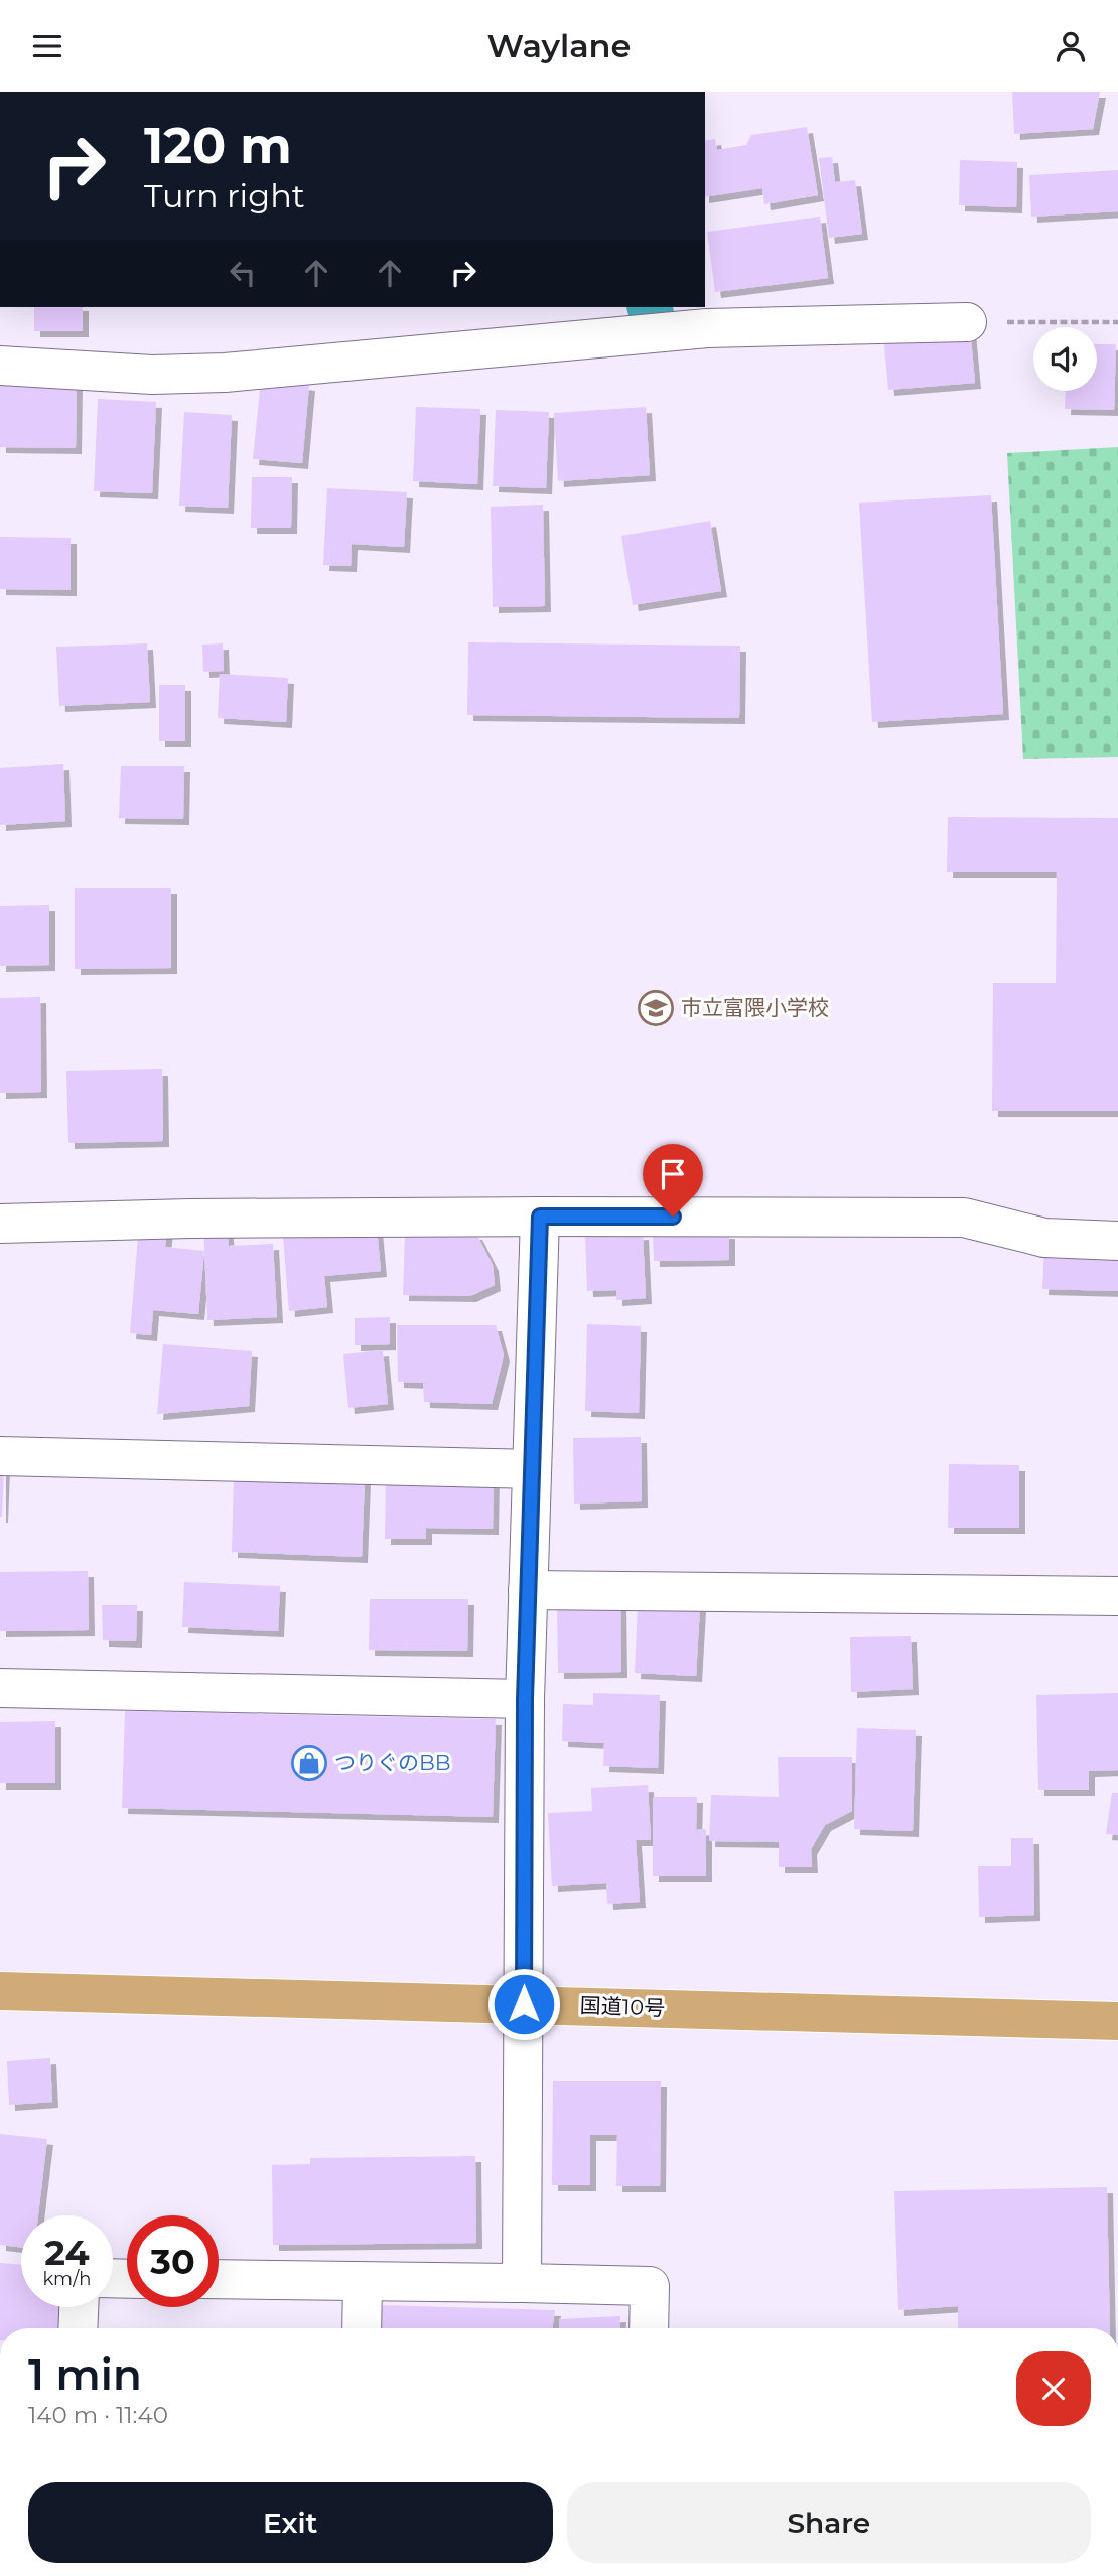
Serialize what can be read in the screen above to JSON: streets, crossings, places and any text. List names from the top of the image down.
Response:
{
  "streets": {
    "highway": ["国道10号"]
  },
  "places": {
    "school or university": ["市立富隈小学校"],
    "shop": ["つりぐのBB"]
  },
  "page": {
    "header": "Waylane",
    "turn": ["120 m", "Turn right"],
    "speed": "24 km/h",
    "limit": "30",
    "heading": ["1 min", "140 m · 11:40"],
    "buttons": ["Exit", "Share"]
  }
}
